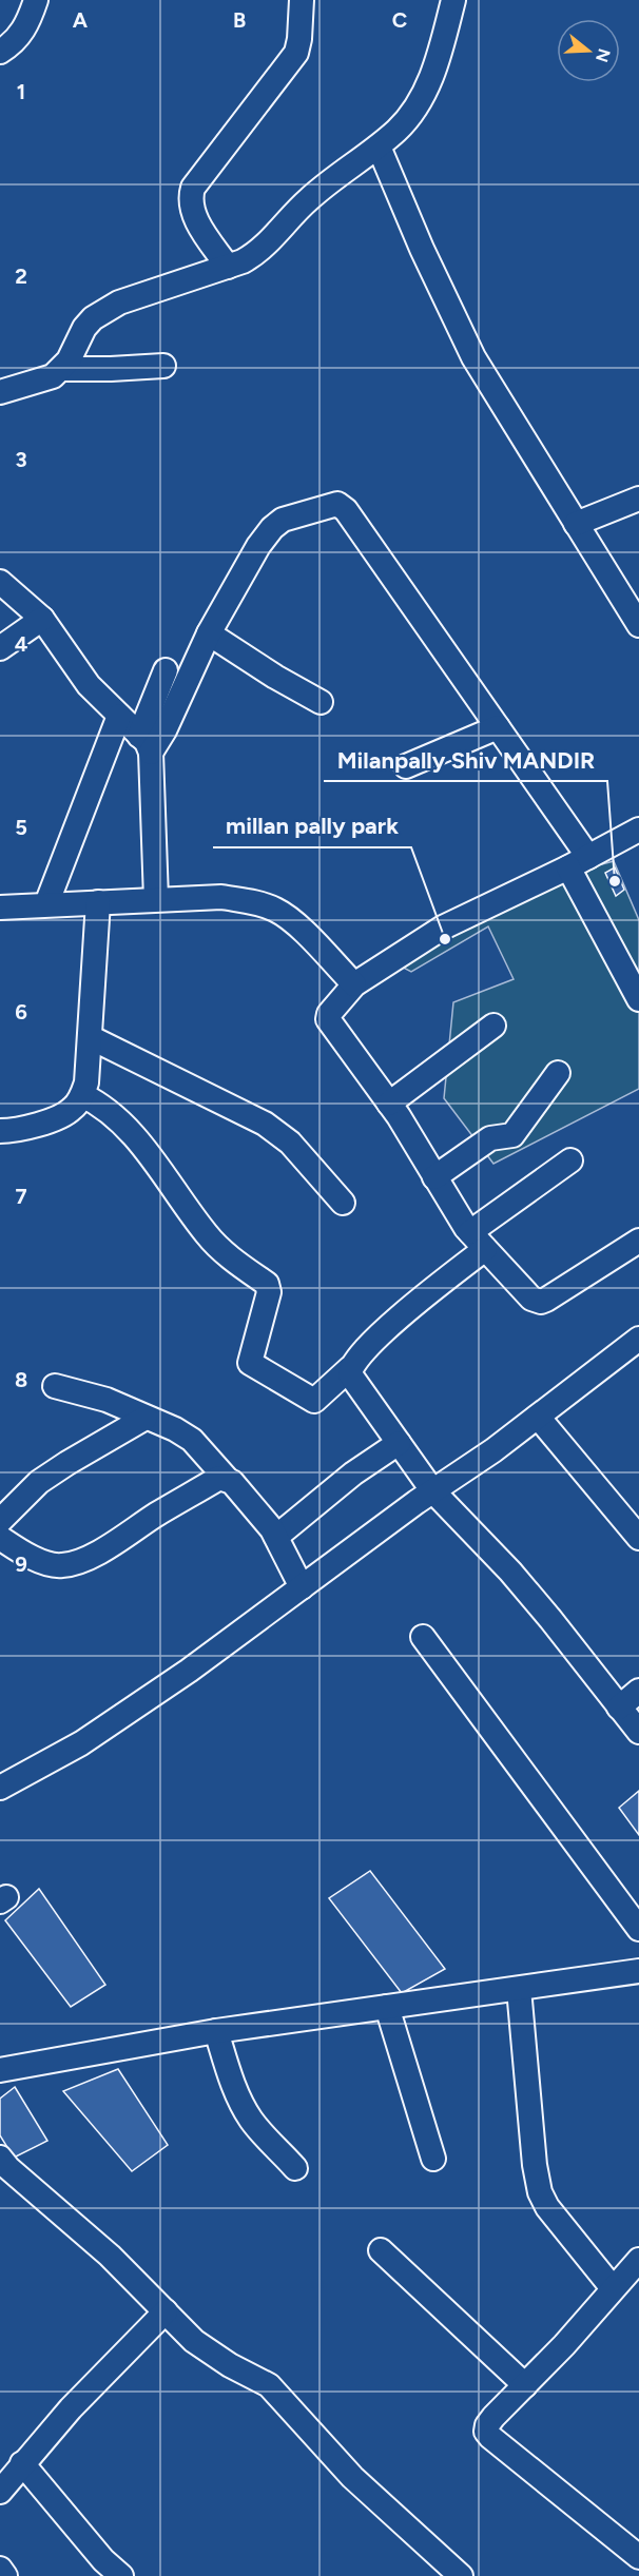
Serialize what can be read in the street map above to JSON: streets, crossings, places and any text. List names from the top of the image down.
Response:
{
  "places": ["Milanpally Shiv MANDIR", "millan pally park"],
  "north": "right",
  "grid": {
    "columns": ["A", "B", "C"],
    "rows": [
      "1",
      "2",
      "3",
      "4",
      "5",
      "6",
      "7",
      "8",
      "9"
    ]
  }
}
